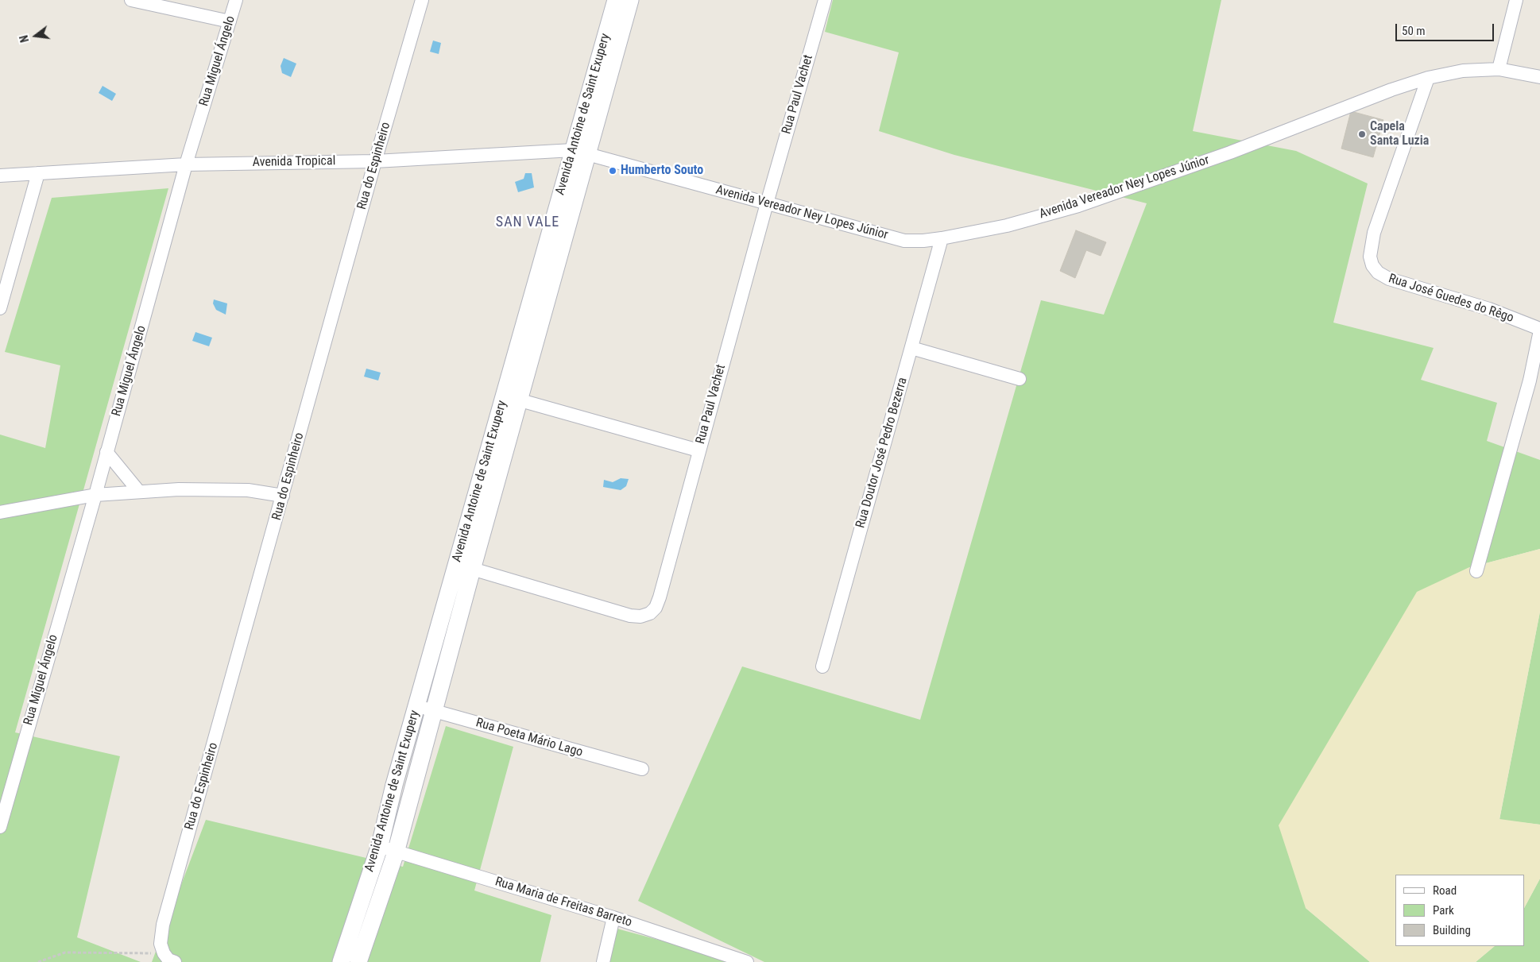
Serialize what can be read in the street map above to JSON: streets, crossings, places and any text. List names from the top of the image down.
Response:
{
  "streets": {
    "street": [
      "Rua Miguel Ángelo",
      "Rua Paul Vachet",
      "Avenida Antoine de Saint Exupery",
      "Avenida Tropical",
      "Rua do Espinheiro",
      "Avenida Vereador Ney Lopes Júnior",
      "Rua José Guedes do Rêgo",
      "Rua Doutor José Pedro Bezerra",
      "Rua Poeta Mário Lago",
      "Rua Maria de Freitas Barreto"
    ]
  },
  "crossings": [
    ["Rua Miguel Ángelo", "Avenida Tropical"],
    ["Rua Paul Vachet", "Avenida Antoine de Saint Exupery"],
    ["Rua Paul Vachet", "Avenida Vereador Ney Lopes Júnior"],
    ["Avenida Antoine de Saint Exupery", "Avenida Tropical"],
    ["Avenida Antoine de Saint Exupery", "Avenida Vereador Ney Lopes Júnior"],
    ["Avenida Antoine de Saint Exupery", "Rua Poeta Mário Lago"],
    ["Avenida Antoine de Saint Exupery", "Rua Maria de Freitas Barreto"],
    ["Avenida Tropical", "Rua do Espinheiro"],
    ["Avenida Tropical", "Avenida Vereador Ney Lopes Júnior"],
    ["Avenida Vereador Ney Lopes Júnior", "Rua José Guedes do Rêgo"],
    ["Avenida Vereador Ney Lopes Júnior", "Rua Doutor José Pedro Bezerra"]
  ],
  "districts": ["SAN VALE"],
  "places": ["Capela Santa Luzia", "Humberto Souto"],
  "legend": ["Road", "Park", "Building"],
  "scale_bar": "50 m",
  "north": "left"
}
